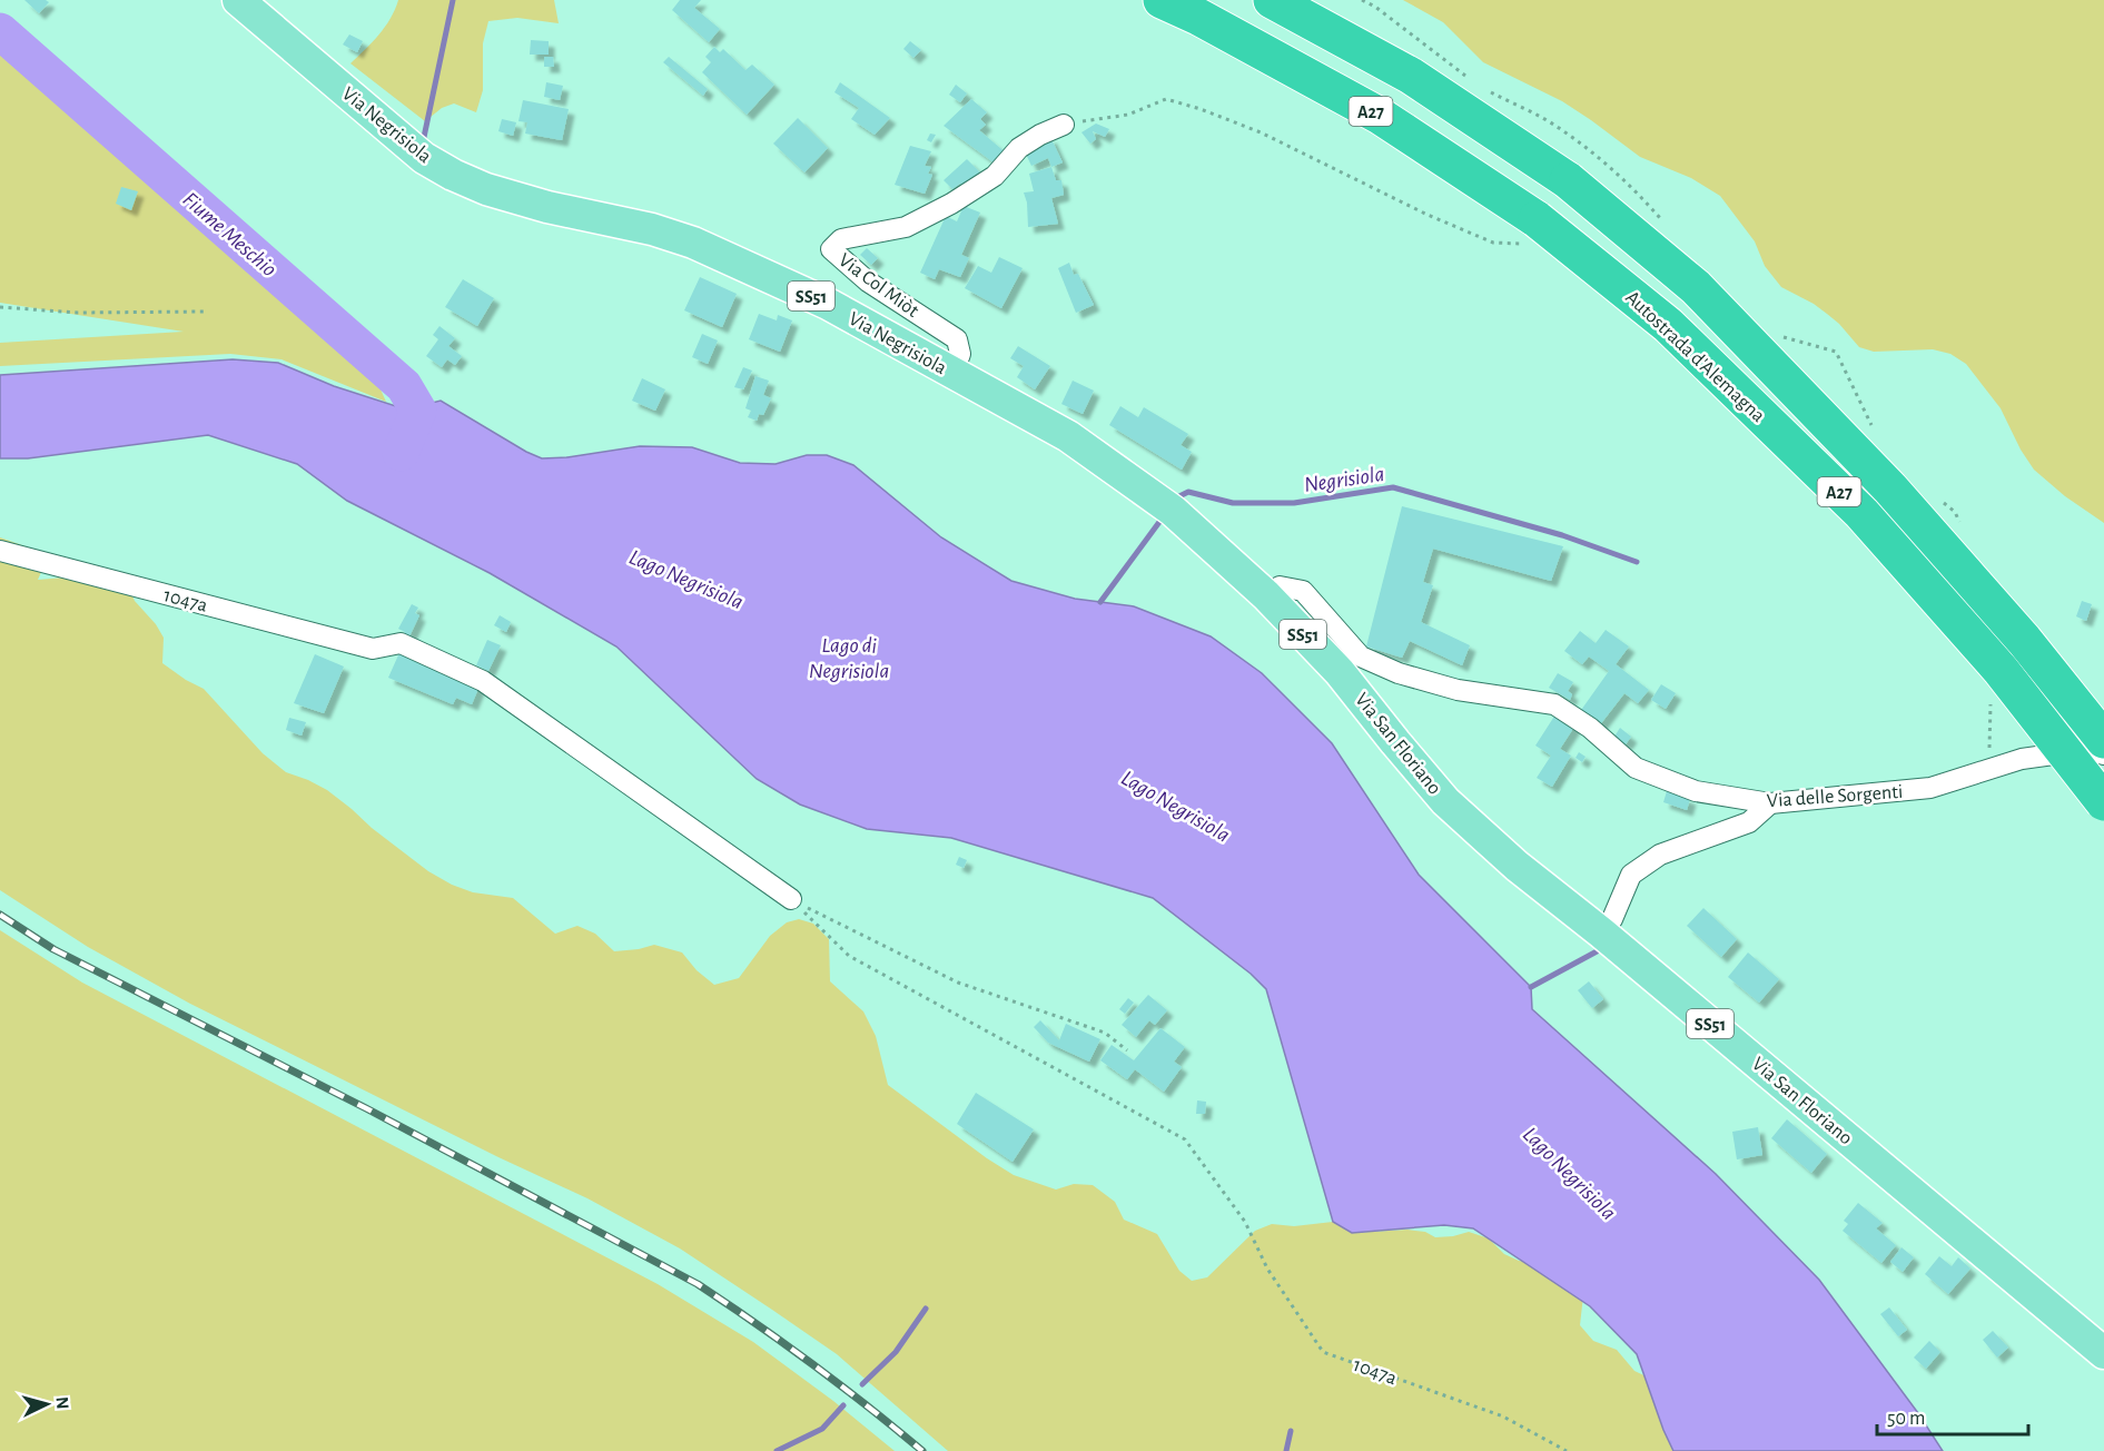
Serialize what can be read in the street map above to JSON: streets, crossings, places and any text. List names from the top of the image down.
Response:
{
  "streets": {
    "highway": ["A27", "Autostrada d'Alemagna"],
    "main road": ["Via Negrisiola", "SS51", "Via San Floriano"],
    "street": ["Via Col Miòt", "1047a", "Via delle Sorgenti"]
  },
  "crossings": [
    ["Via Negrisiola", "Via Col Miòt"],
    ["Via Negrisiola", "Via San Floriano"],
    ["Via Negrisiola", "Via delle Sorgenti"]
  ],
  "water": [
    "Fiume Meschio",
    "Negrisiola",
    "Lago Negrisiola",
    "Lago di Negrisiola"
  ],
  "scale_bar": "50 m",
  "north": "right"
}
